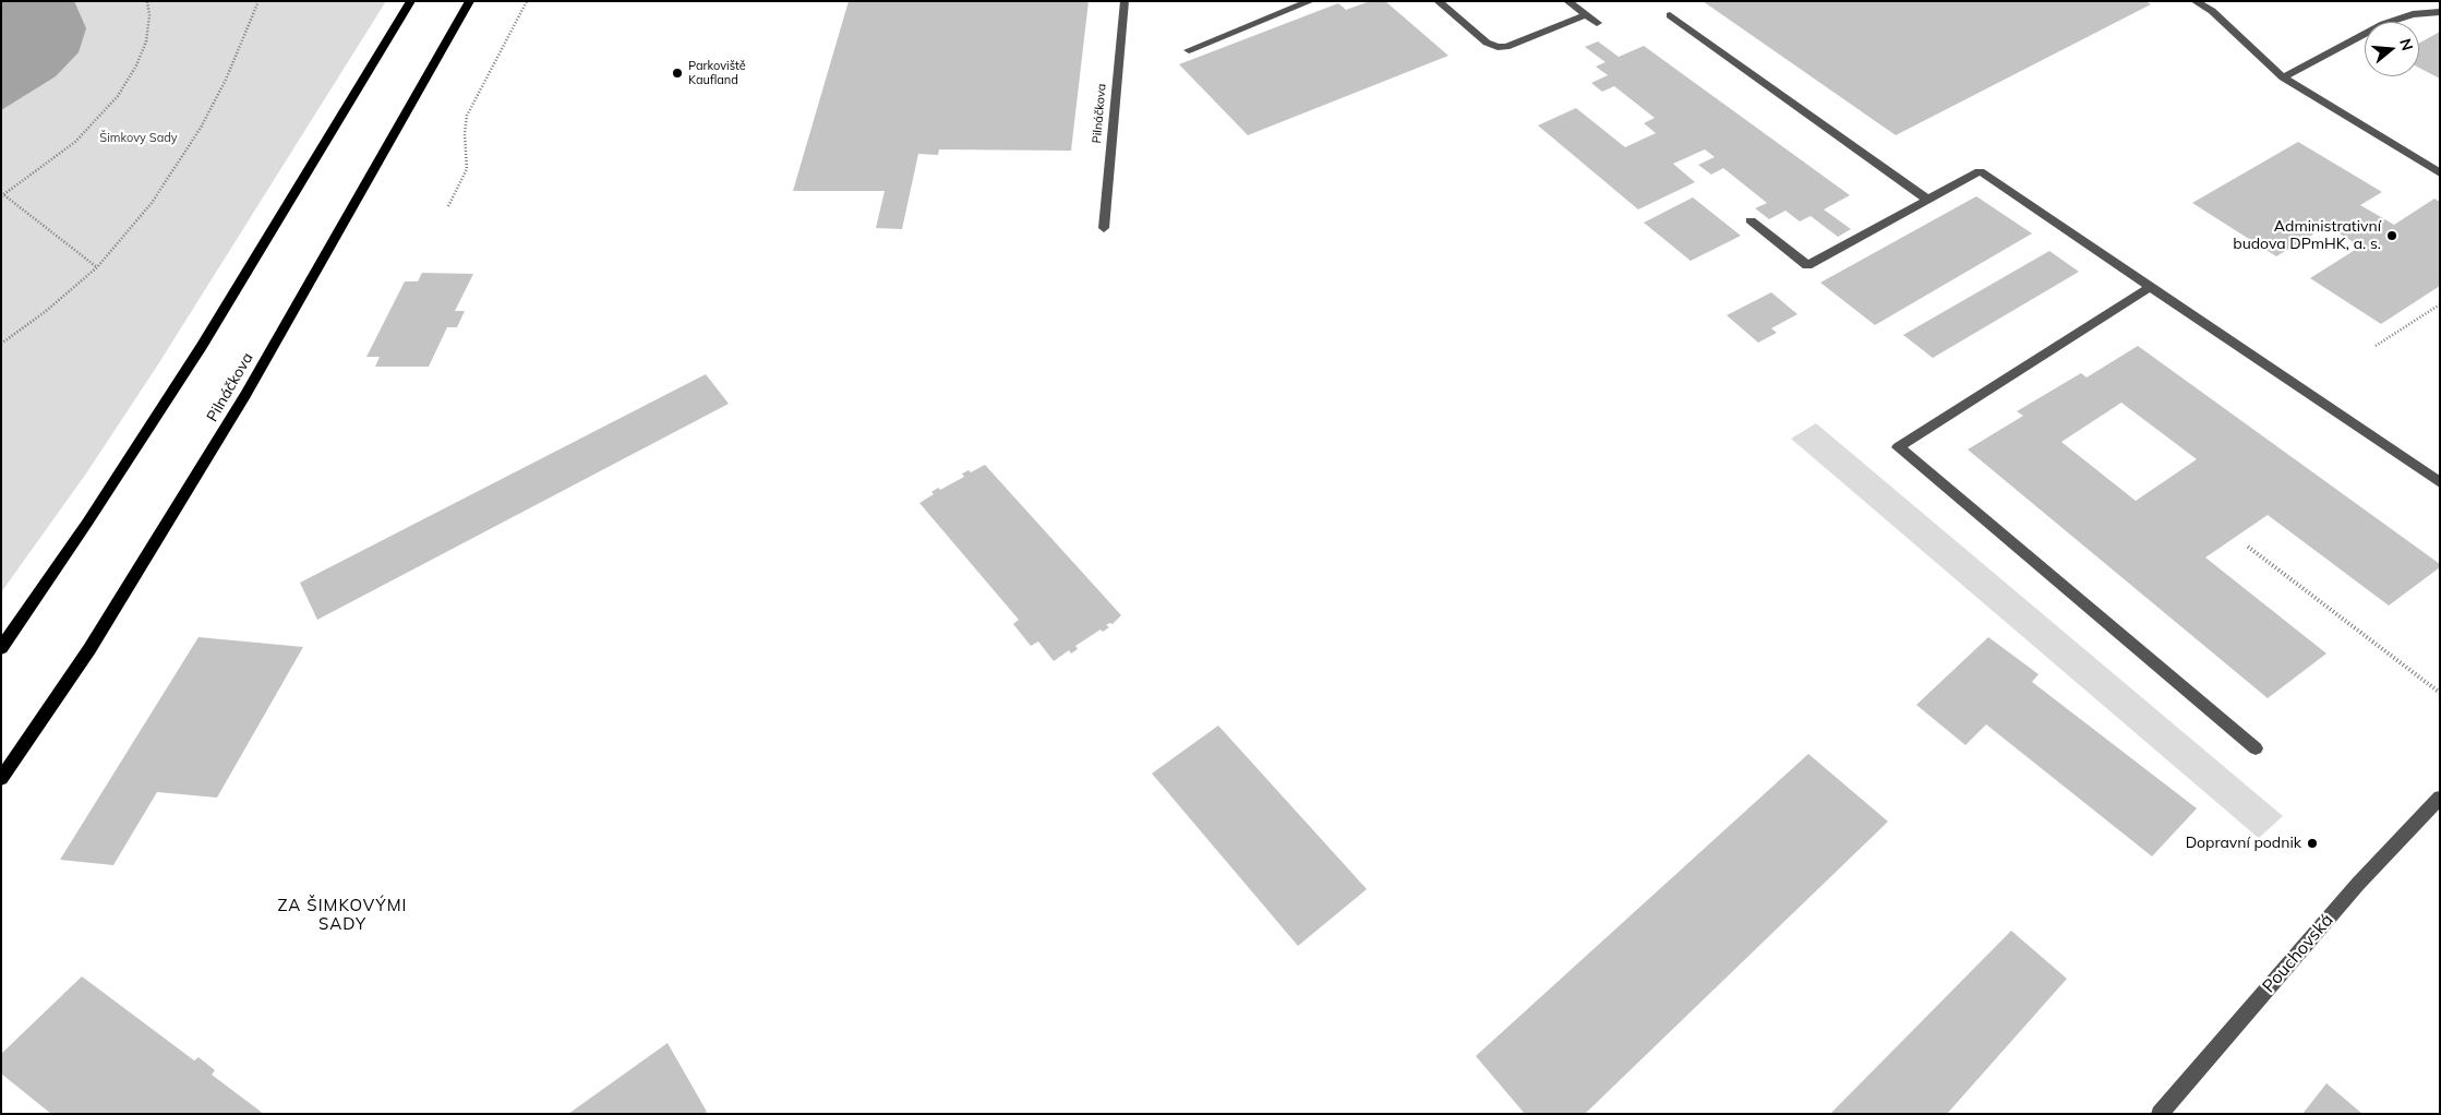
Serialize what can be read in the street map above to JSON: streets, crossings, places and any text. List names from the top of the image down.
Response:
{
  "streets": {
    "main road": ["Pilnáčkova"],
    "street": ["Pouchovská"]
  },
  "districts": ["ZA ŠIMKOVÝMI SADY"],
  "parks": ["Šimkovy Sady"],
  "places": ["Parkoviště Kaufland", "Administrativní budova DPmHK, a. s.", "Dopravní podnik"],
  "north": "right"
}
